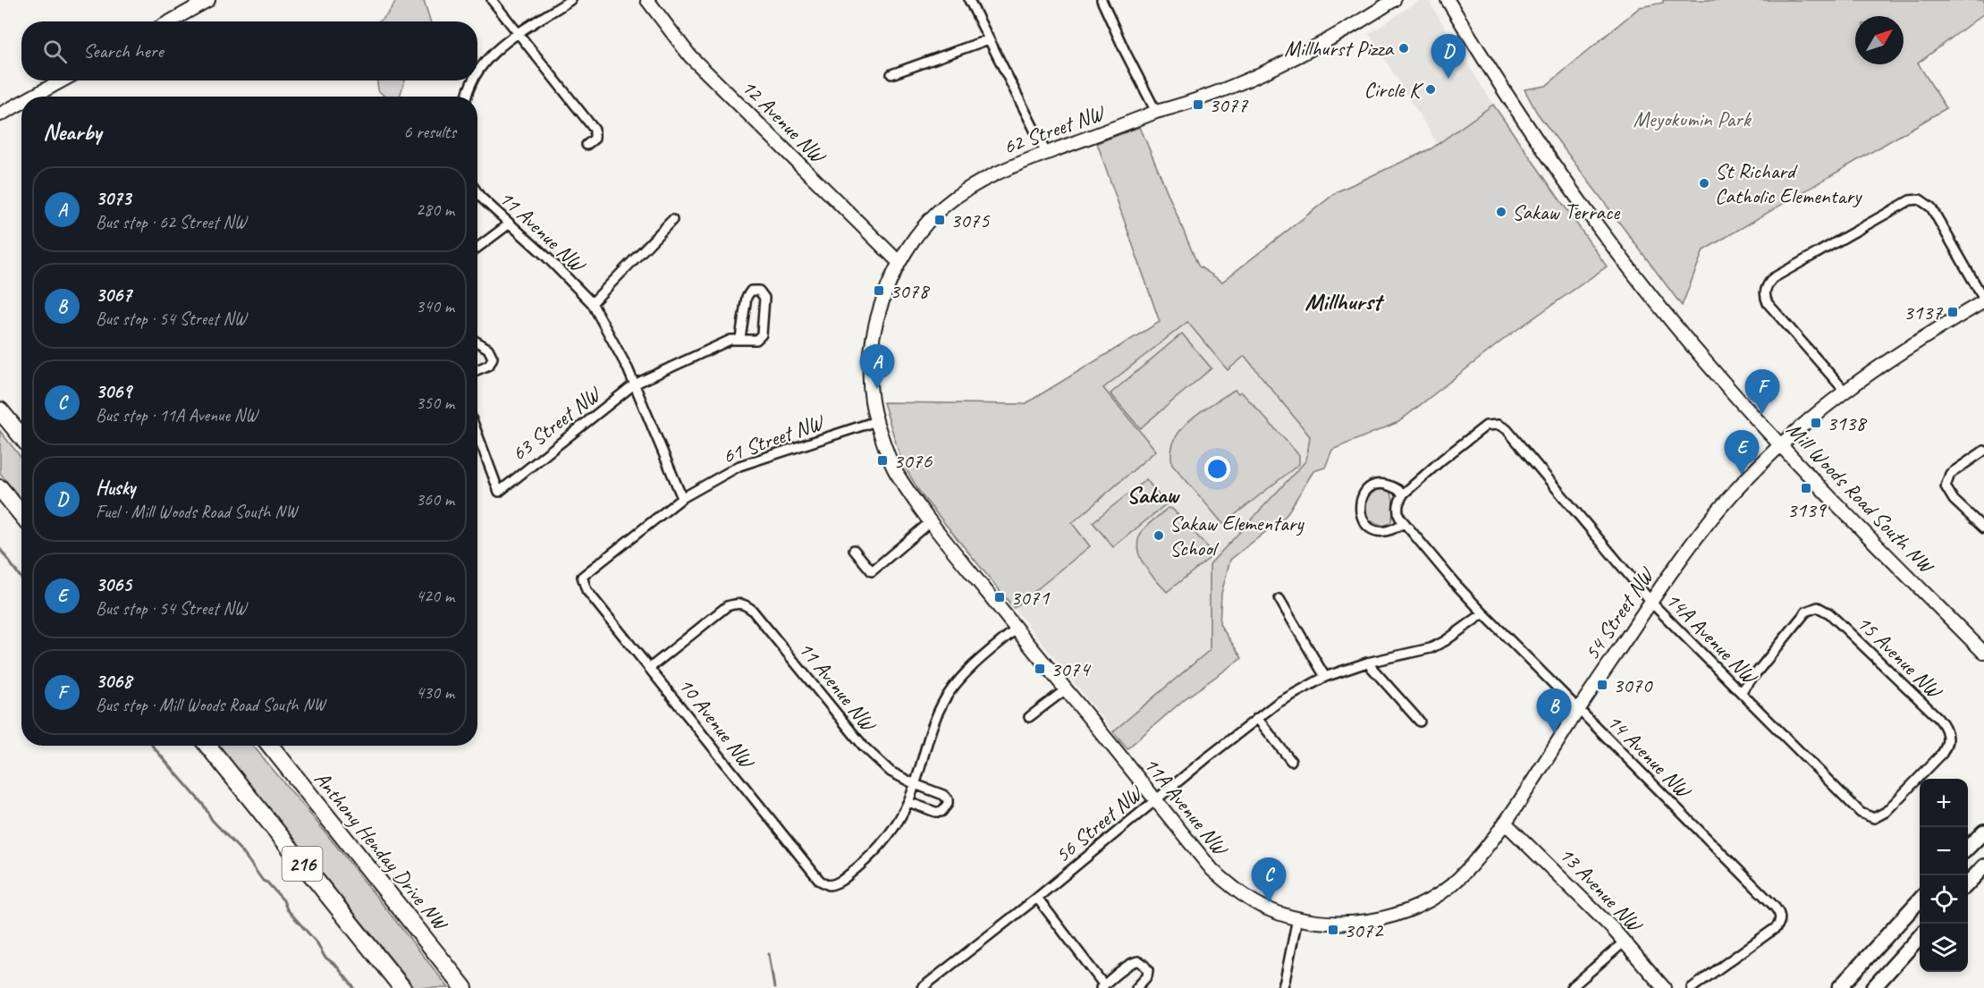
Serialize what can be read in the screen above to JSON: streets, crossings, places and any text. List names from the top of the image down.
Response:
{
  "streets": {
    "highway": ["Anthony Henday Drive NW", "216"],
    "street": [
      "12 Avenue NW",
      "62 Street NW",
      "11 Avenue NW",
      "63 Street NW",
      "61 Street NW",
      "Mill Woods Road South NW",
      "54 Street NW",
      "14A Avenue NW",
      "15 Avenue NW",
      "10 Avenue NW",
      "14 Avenue NW",
      "11A Avenue NW",
      "56 Street NW",
      "13 Avenue NW"
    ]
  },
  "crossings": [
    ["12 Avenue NW", "62 Street NW"],
    ["62 Street NW", "61 Street NW"],
    ["62 Street NW", "11A Avenue NW"],
    ["11 Avenue NW", "63 Street NW"],
    ["11 Avenue NW", "61 Street NW"],
    ["11 Avenue NW", "10 Avenue NW"],
    ["61 Street NW", "10 Avenue NW"],
    ["61 Street NW", "11A Avenue NW"],
    ["Mill Woods Road South NW", "54 Street NW"],
    ["54 Street NW", "14A Avenue NW"],
    ["54 Street NW", "14 Avenue NW"],
    ["54 Street NW", "11A Avenue NW"],
    ["54 Street NW", "13 Avenue NW"],
    ["14A Avenue NW", "15 Avenue NW"],
    ["14A Avenue NW", "14 Avenue NW"],
    ["14 Avenue NW", "56 Street NW"],
    ["11A Avenue NW", "56 Street NW"]
  ],
  "districts": ["Millhurst", "Sakaw"],
  "parks": ["Meyokumin Park"],
  "places": {
    "other": [
      "Millhurst Pizza",
      "Circle K",
      "St Richard Catholic Elementary",
      "Sakaw Terrace",
      "Sakaw Elementary School"
    ],
    "transit": [
      "3077",
      "3075",
      "3078",
      "3137",
      "3138",
      "3076",
      "3139",
      "3071",
      "3074",
      "3070",
      "3072"
    ]
  },
  "north": "top right",
  "page": {
    "search": "Search here",
    "pins": [
      "D",
      "A",
      "F",
      "E",
      "B",
      "C"
    ],
    "heading": ["Nearby", "6 results"],
    "list": [
      {
        "mark": "A",
        "name": "3073",
        "note": "Bus stop · 62 Street NW",
        "value": "280 m"
      },
      {
        "mark": "B",
        "name": "3067",
        "note": "Bus stop · 54 Street NW",
        "value": "340 m"
      },
      {
        "mark": "C",
        "name": "3069",
        "note": "Bus stop · 11A Avenue NW",
        "value": "350 m"
      },
      {
        "mark": "D",
        "name": "Husky",
        "note": "Fuel · Mill Woods Road South NW",
        "value": "360 m"
      },
      {
        "mark": "E",
        "name": "3065",
        "note": "Bus stop · 54 Street NW",
        "value": "420 m"
      },
      {
        "mark": "F",
        "name": "3068",
        "note": "Bus stop · Mill Woods Road South NW",
        "value": "430 m"
      }
    ],
    "map_buttons": ["+", "−"]
  }
}
